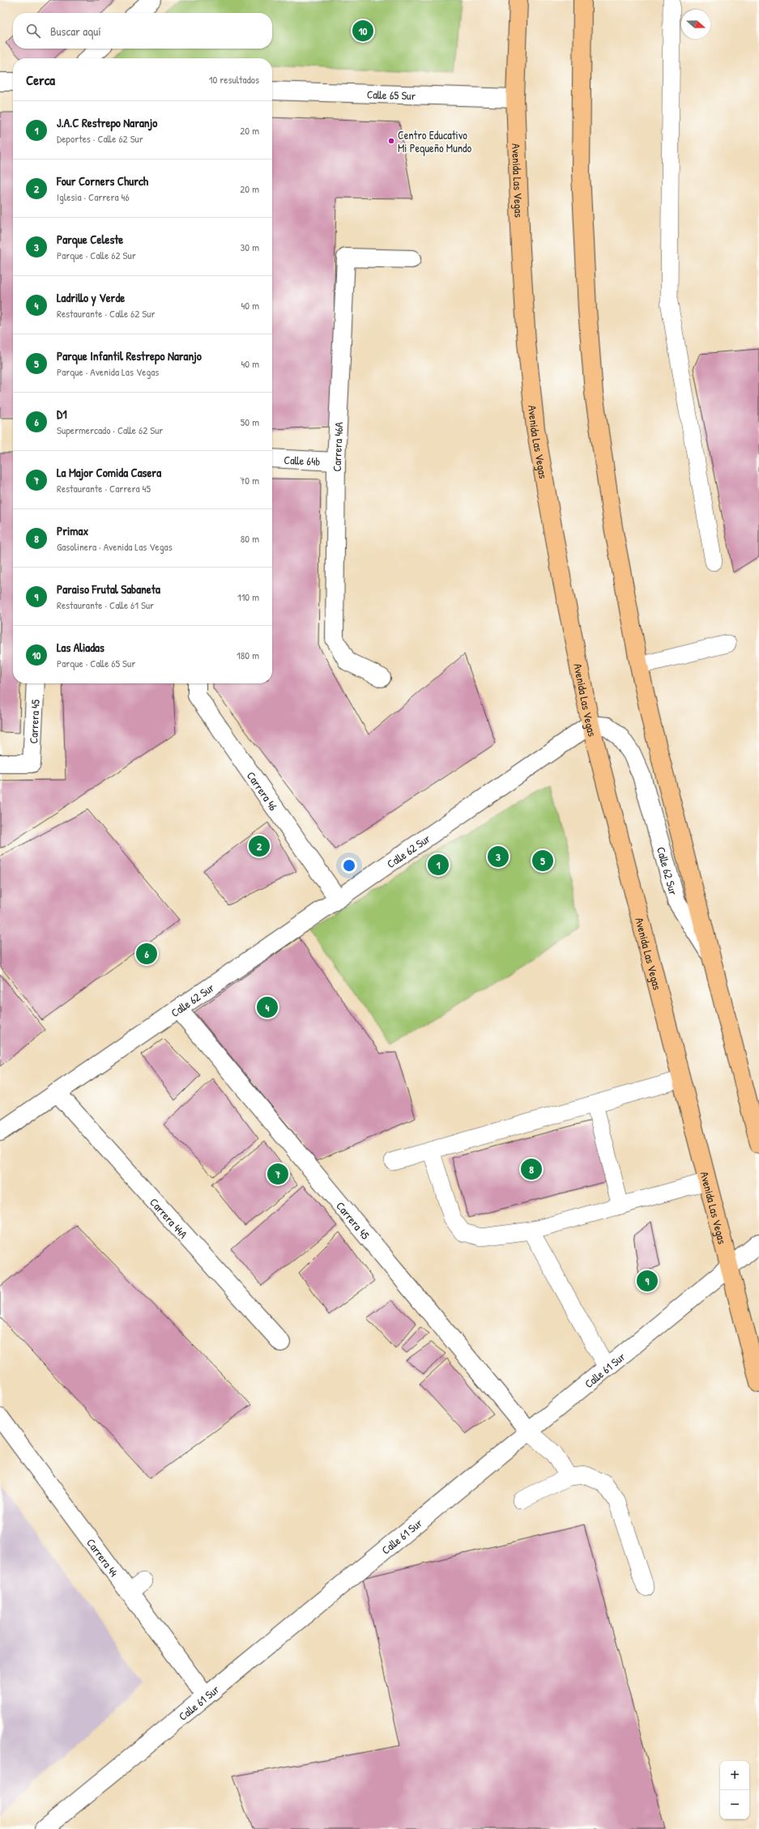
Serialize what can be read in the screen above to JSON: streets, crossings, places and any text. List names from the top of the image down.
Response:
{
  "streets": {
    "main road": ["Avenida Las Vegas"],
    "street": [
      "Calle 65 Sur",
      "Carrera 46A",
      "Calle 64b",
      "Carrera 45",
      "Carrera 46",
      "Calle 62 Sur",
      "Carrera 44A",
      "Calle 61 Sur",
      "Carrera 44"
    ]
  },
  "crossings": [
    ["Calle 65 Sur", "Avenida Las Vegas"],
    ["Avenida Las Vegas", "Calle 62 Sur"],
    ["Avenida Las Vegas", "Calle 61 Sur"],
    ["Carrera 46A", "Calle 64b"],
    ["Carrera 45", "Calle 62 Sur"],
    ["Carrera 45", "Calle 61 Sur"],
    ["Carrera 46", "Calle 62 Sur"],
    ["Calle 62 Sur", "Carrera 44A"],
    ["Calle 61 Sur", "Carrera 44"]
  ],
  "places": ["Centro Educativo Mi Pequeño Mundo"],
  "north": "right",
  "page": {
    "search": "Buscar aquí",
    "pins": [
      "10",
      "2",
      "3",
      "5",
      "1",
      "6",
      "4",
      "8",
      "7",
      "9"
    ],
    "heading": ["Cerca", "10 resultados"],
    "list": [
      {
        "mark": "1",
        "name": "J.A.C Restrepo Naranjo",
        "note": "Deportes · Calle 62 Sur",
        "value": "20 m"
      },
      {
        "mark": "2",
        "name": "Four Corners Church",
        "note": "Iglesia · Carrera 46",
        "value": "20 m"
      },
      {
        "mark": "3",
        "name": "Parque Celeste",
        "note": "Parque · Calle 62 Sur",
        "value": "30 m"
      },
      {
        "mark": "4",
        "name": "Ladrillo y Verde",
        "note": "Restaurante · Calle 62 Sur",
        "value": "40 m"
      },
      {
        "mark": "5",
        "name": "Parque Infantil Restrepo Naranjo",
        "note": "Parque · Avenida Las Vegas",
        "value": "40 m"
      },
      {
        "mark": "6",
        "name": "D1",
        "note": "Supermercado · Calle 62 Sur",
        "value": "50 m"
      },
      {
        "mark": "7",
        "name": "La Major Comida Casera",
        "note": "Restaurante · Carrera 45",
        "value": "70 m"
      },
      {
        "mark": "8",
        "name": "Primax",
        "note": "Gasolinera · Avenida Las Vegas",
        "value": "80 m"
      },
      {
        "mark": "9",
        "name": "Paraiso Frutal Sabaneta",
        "note": "Restaurante · Calle 61 Sur",
        "value": "110 m"
      },
      {
        "mark": "10",
        "name": "Las Aliadas",
        "note": "Parque · Calle 65 Sur",
        "value": "180 m"
      }
    ],
    "map_buttons": ["+", "−"]
  }
}
